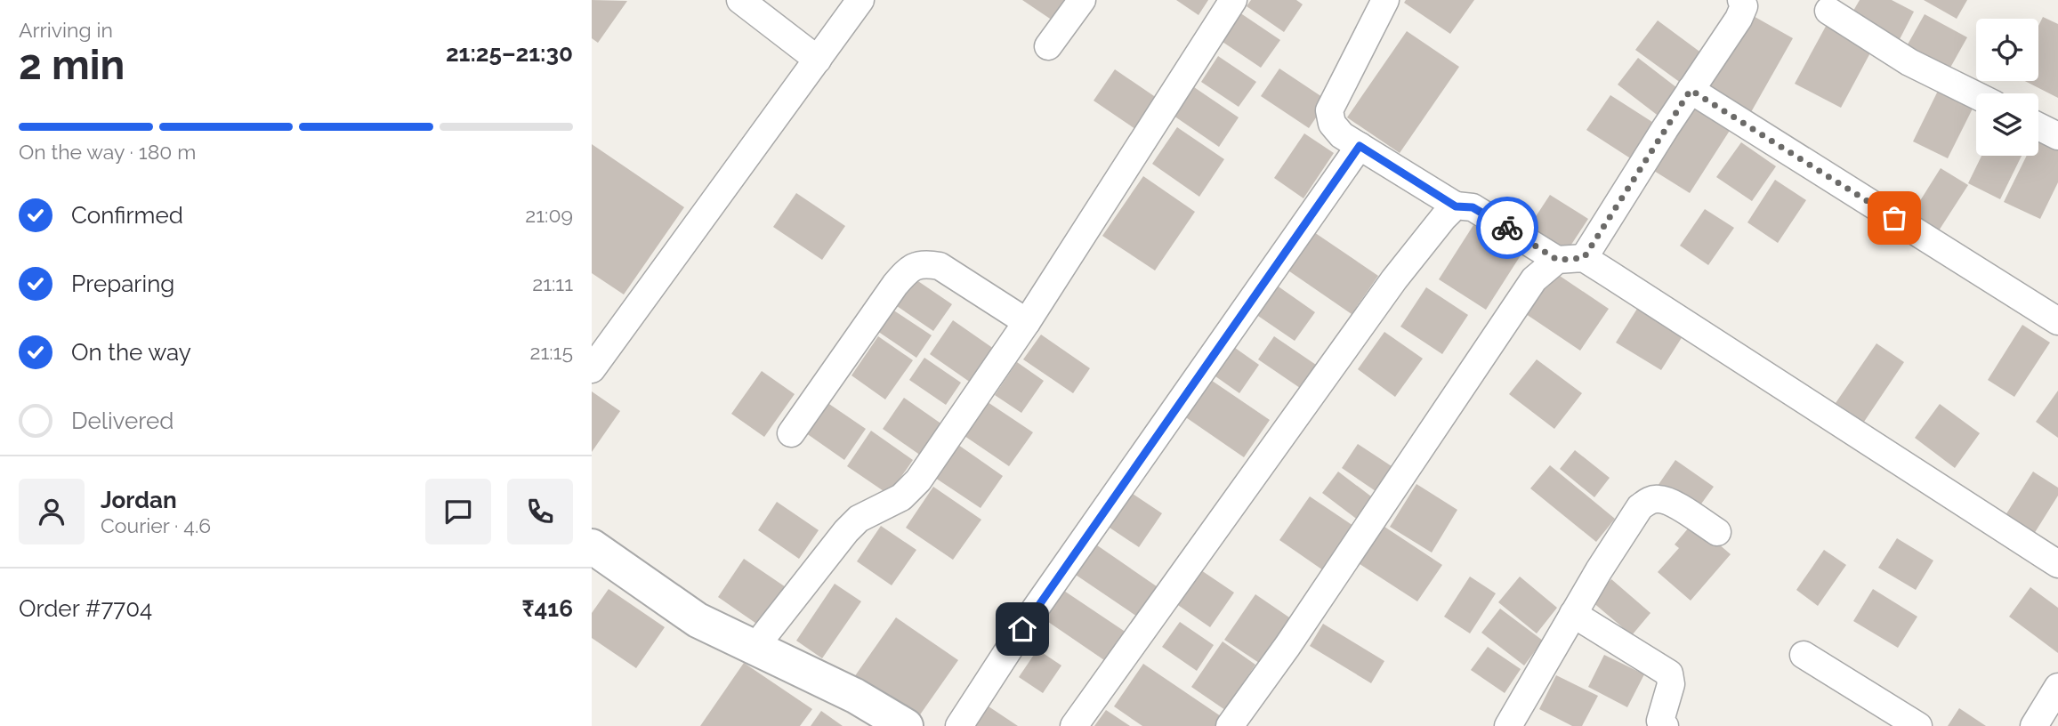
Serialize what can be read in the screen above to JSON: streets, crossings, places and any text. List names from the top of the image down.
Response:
{
  "page": {
    "heading": ["2 min", "Arriving in", "21:25–21:30"],
    "panel": [
      "Jordan",
      "Courier · 4.6",
      "Order #7704",
      "₹416"
    ],
    "bar": "On the way · 180 m",
    "list": [
      ["Confirmed", "21:09"],
      ["Preparing", "21:11"],
      ["On the way", "21:15"],
      "Delivered"
    ]
  }
}
